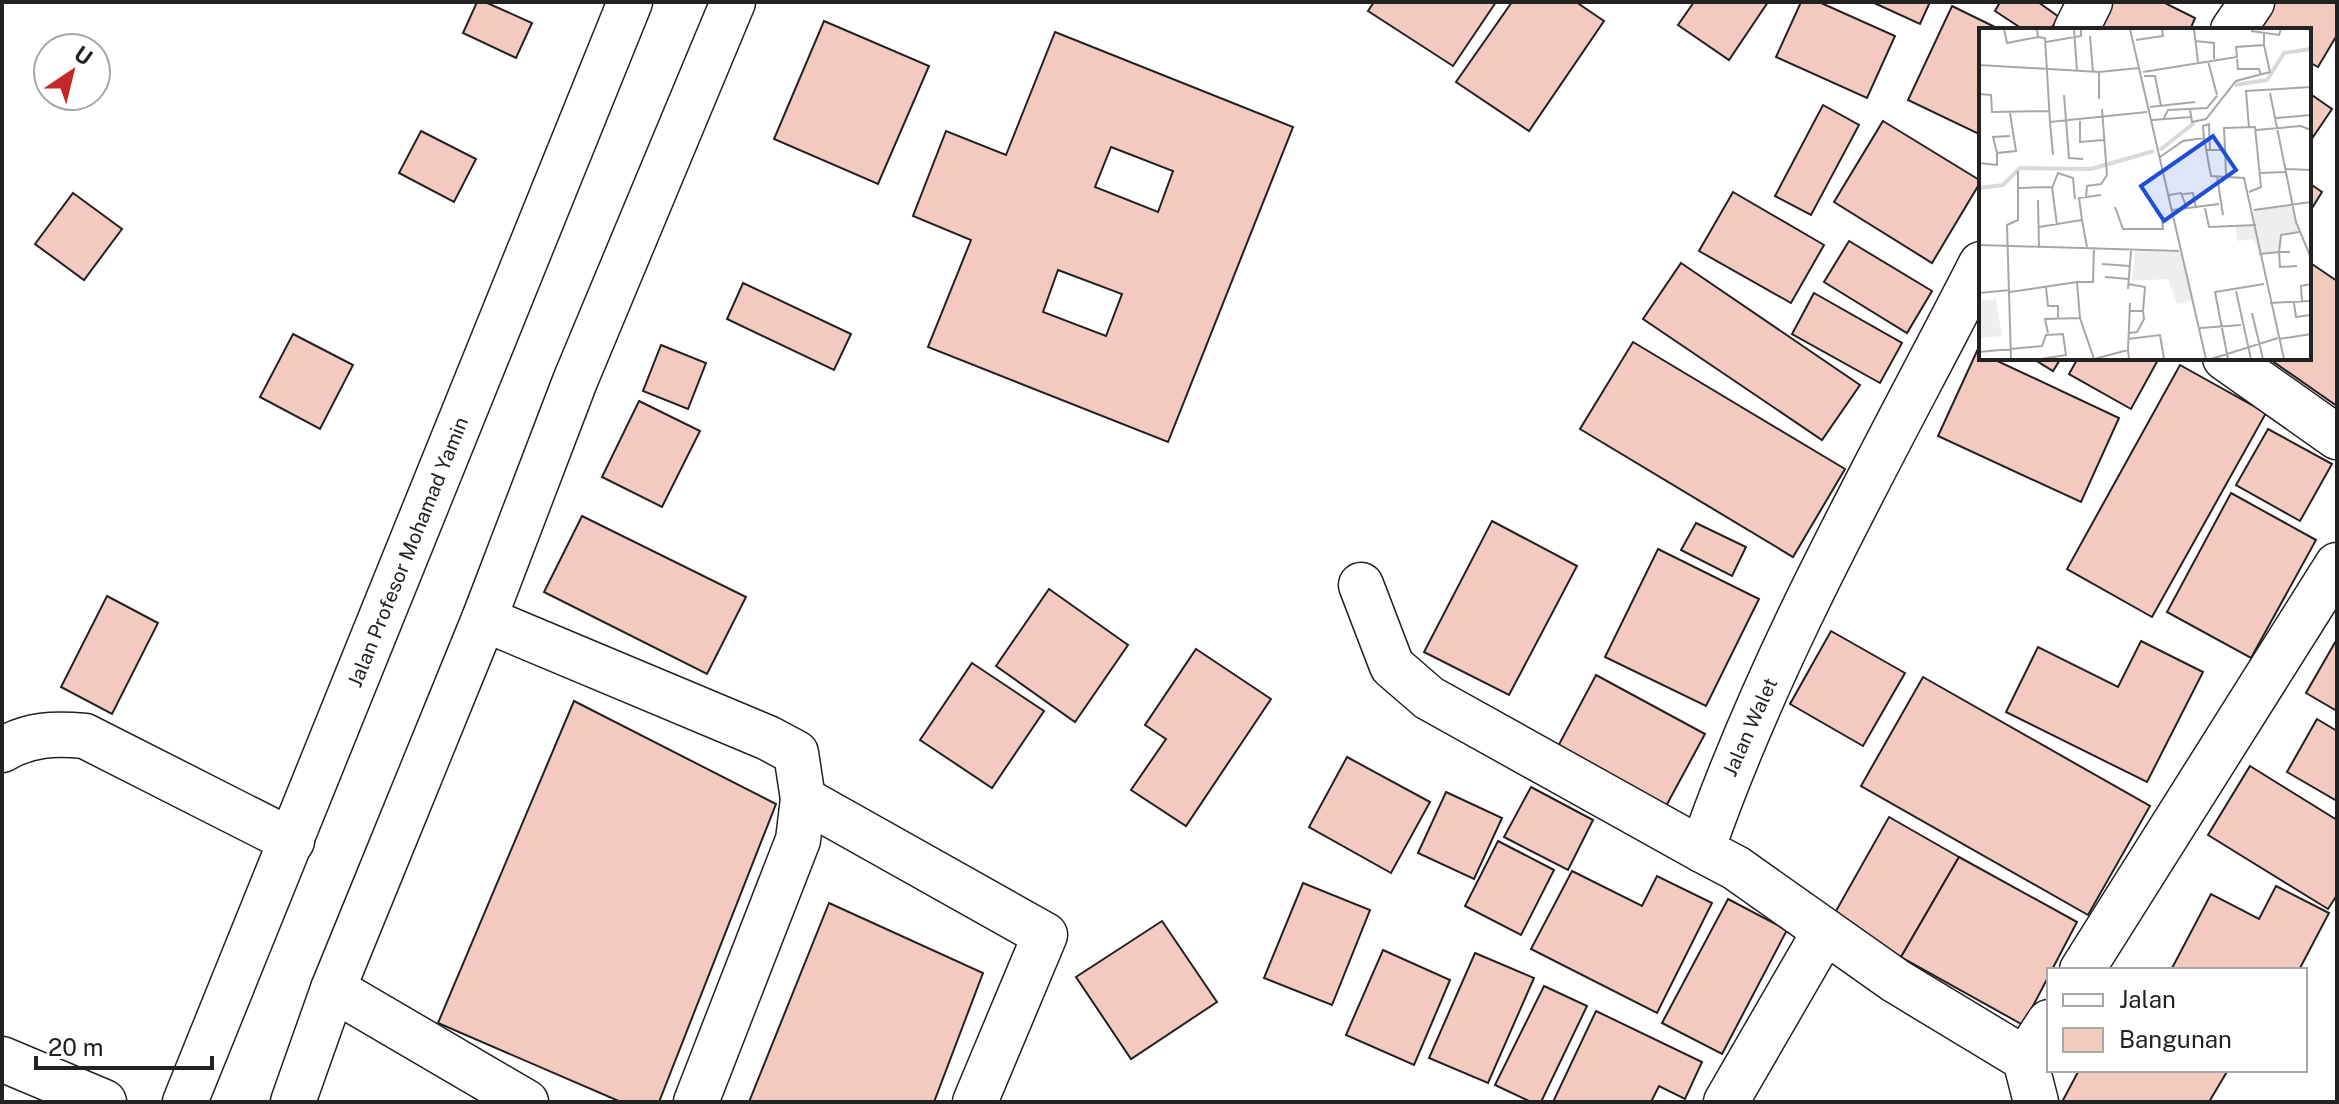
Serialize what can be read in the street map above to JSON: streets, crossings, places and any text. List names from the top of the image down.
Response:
{
  "streets": {
    "street": ["Jalan Profesor Mohamad Yamin", "Jalan Walet"]
  },
  "legend": ["Jalan", "Bangunan"],
  "scale_bar": "20 m",
  "north": "top right"
}
